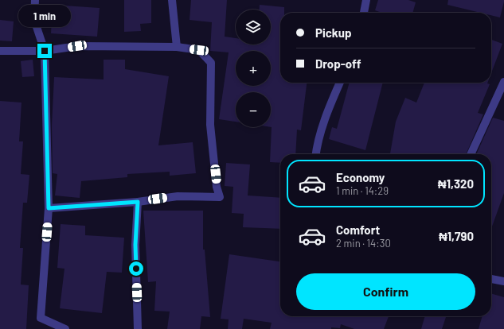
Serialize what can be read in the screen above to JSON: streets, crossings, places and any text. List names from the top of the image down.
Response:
{
  "page": {
    "bubble": "1 min",
    "map_buttons": ["+", "−"],
    "banner": ["Pickup", "Drop-off"],
    "list": [
      {
        "name": "Economy",
        "note": "1 min · 14:29",
        "value": "₦1,320"
      },
      {
        "name": "Comfort",
        "note": "2 min · 14:30",
        "value": "₦1,790"
      }
    ],
    "buttons": "Confirm"
  }
}
